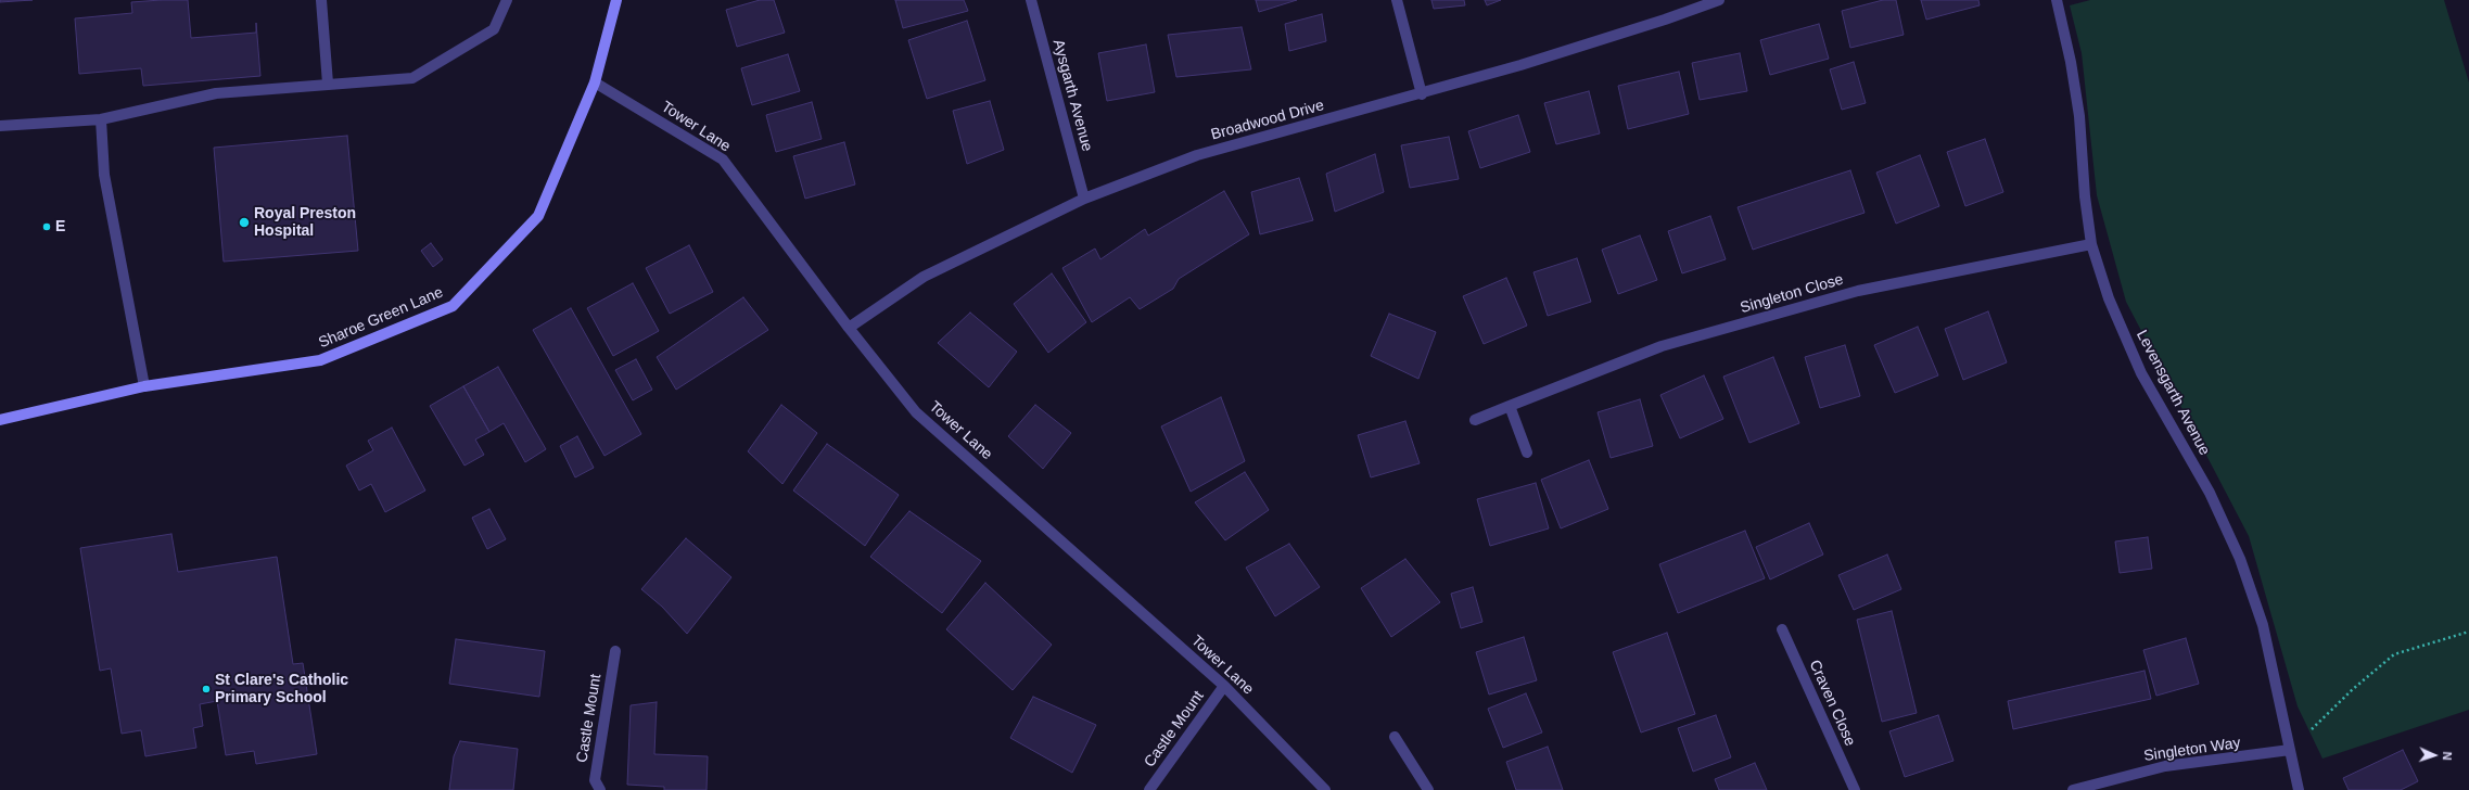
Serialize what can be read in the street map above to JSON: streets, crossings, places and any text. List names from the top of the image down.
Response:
{
  "streets": {
    "street": [
      "Aysgarth Avenue",
      "Broadwood Drive",
      "Tower Lane",
      "Singleton Close",
      "Sharoe Green Lane",
      "Levensgarth Avenue",
      "Craven Close",
      "Castle Mount",
      "Singleton Way"
    ]
  },
  "crossings": [
    ["Aysgarth Avenue", "Broadwood Drive"],
    ["Broadwood Drive", "Tower Lane"],
    ["Tower Lane", "Sharoe Green Lane"],
    ["Tower Lane", "Castle Mount"],
    ["Singleton Close", "Levensgarth Avenue"],
    ["Levensgarth Avenue", "Singleton Way"]
  ],
  "places": ["Royal Preston Hospital", "E", "St Clare's Catholic Primary School"],
  "north": "right"
}
